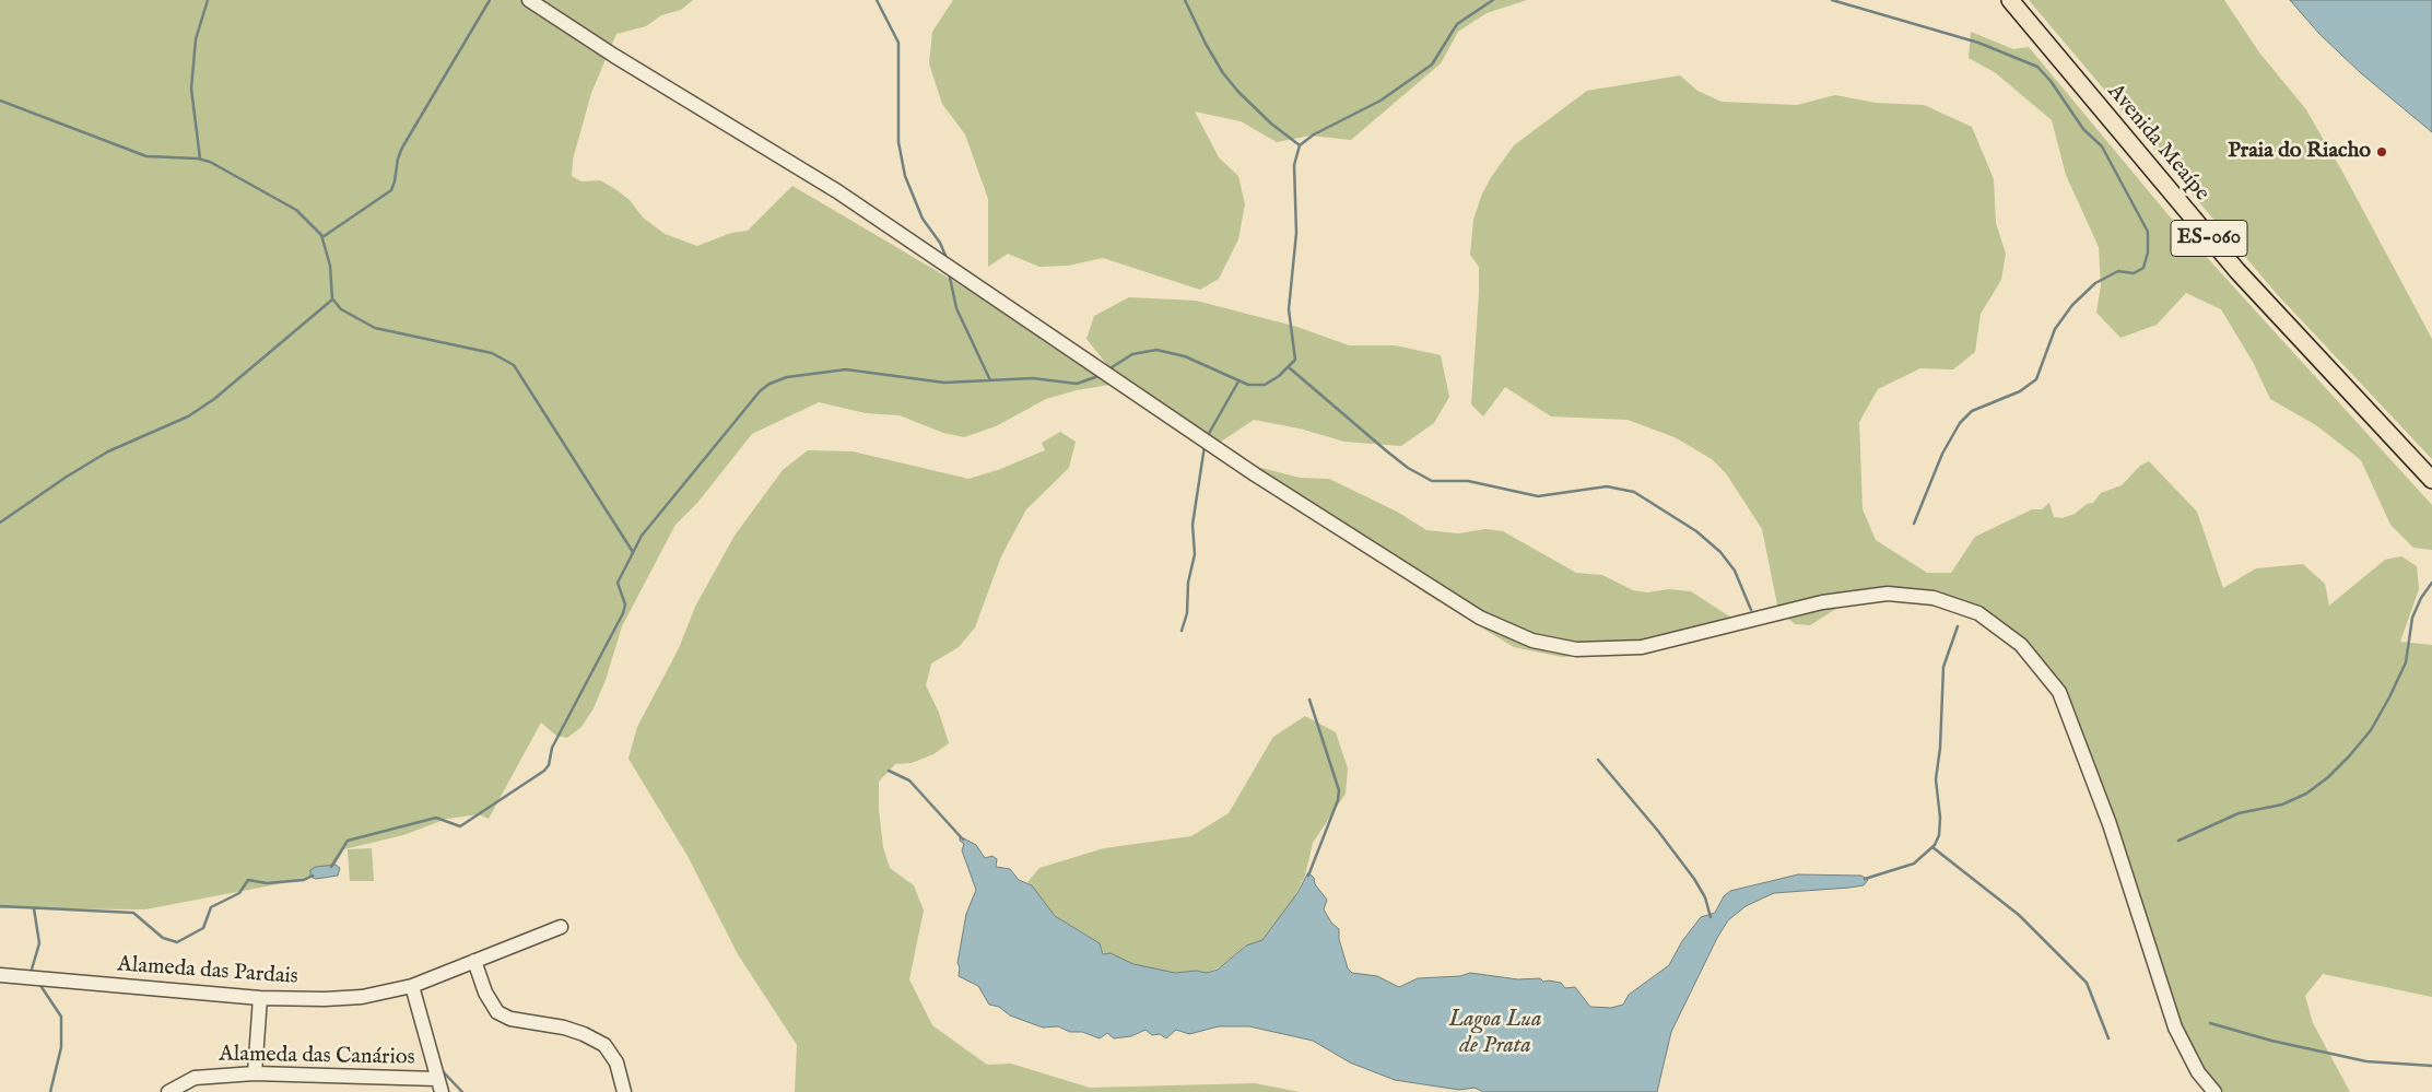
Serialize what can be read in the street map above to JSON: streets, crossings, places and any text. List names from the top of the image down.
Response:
{
  "streets": {
    "main road": ["Avenida Meaípe", "ES-060"],
    "street": ["Alameda das Pardais", "Alameda das Canários"]
  },
  "water": ["Lagoa Lua de Prata"],
  "places": ["Praia do Riacho"]
}
